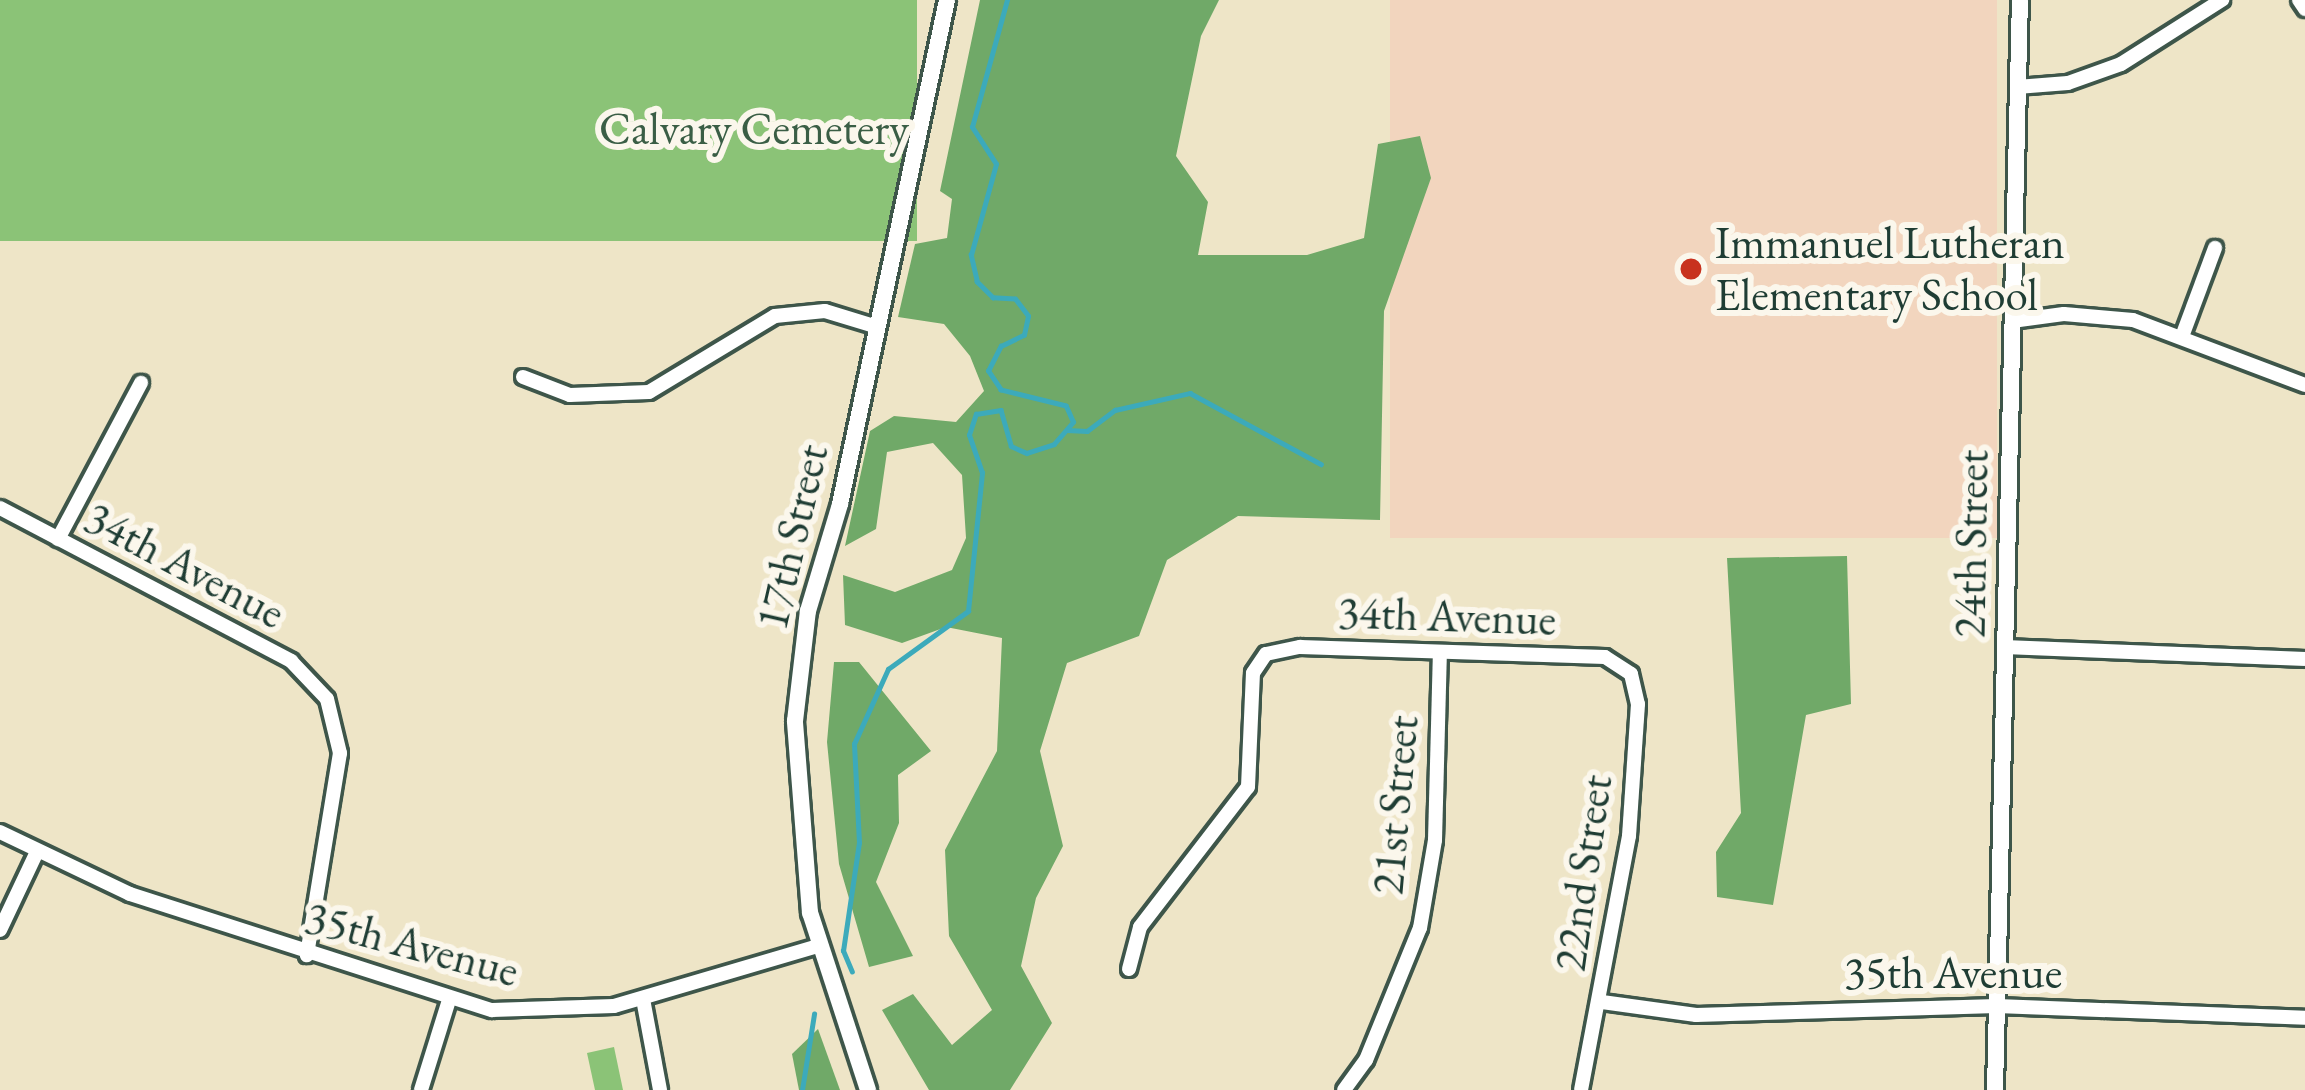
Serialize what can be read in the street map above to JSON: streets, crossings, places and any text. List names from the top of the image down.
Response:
{
  "streets": {
    "street": [
      "17th Street",
      "24th Street",
      "34th Avenue",
      "21st Street",
      "22nd Street",
      "35th Avenue"
    ]
  },
  "crossings": [
    ["17th Street", "35th Avenue"],
    ["24th Street", "35th Avenue"],
    ["34th Avenue", "21st Street"],
    ["34th Avenue", "22nd Street"],
    ["34th Avenue", "35th Avenue"],
    ["22nd Street", "35th Avenue"]
  ],
  "parks": ["Calvary Cemetery"],
  "places": ["Immanuel Lutheran Elementary School"]
}
